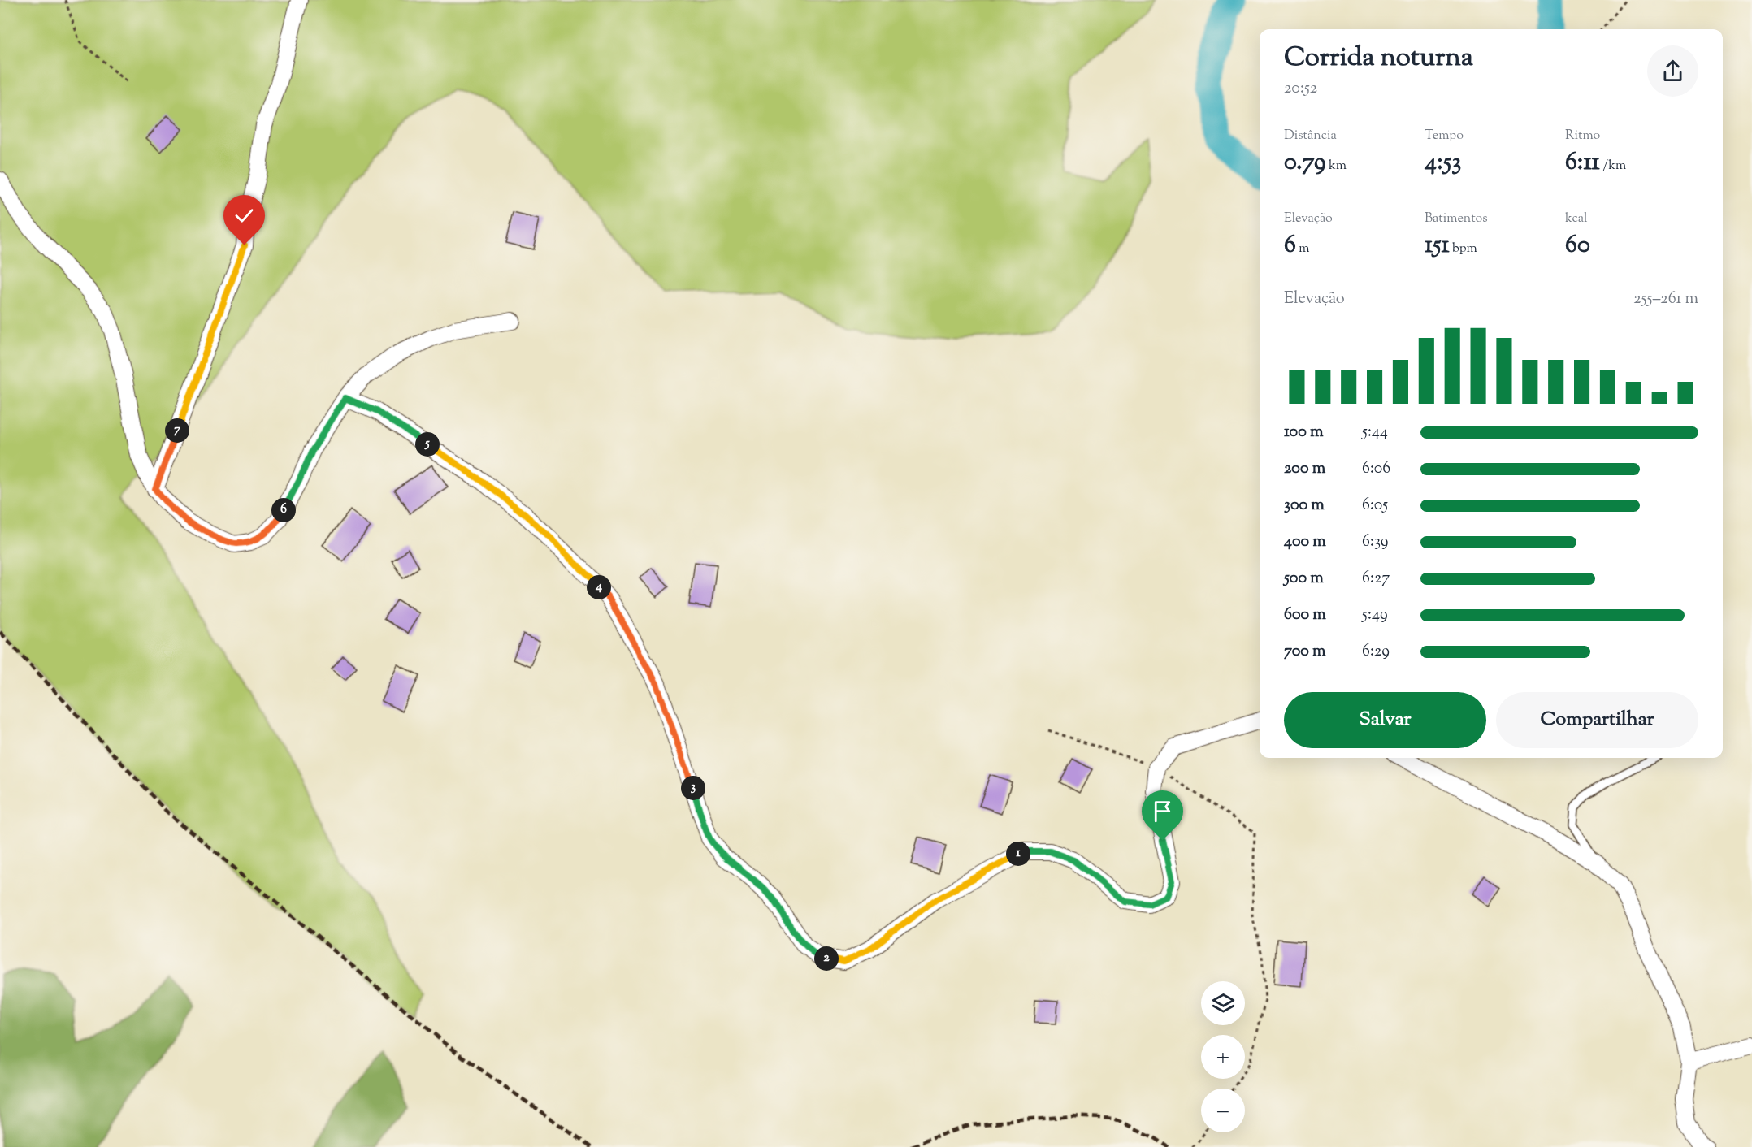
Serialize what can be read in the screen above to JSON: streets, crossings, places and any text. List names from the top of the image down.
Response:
{
  "page": {
    "heading": ["Corrida noturna", "20:52"],
    "stats": [
      ["Distância", "0.79 km"],
      ["Tempo", "4:53"],
      ["Ritmo", "6:11 /km"],
      ["Elevação", "6 m"],
      ["Batimentos", "151 bpm"],
      ["kcal", "60"]
    ],
    "chart": ["Elevação", "255–261 m"],
    "list": [
      {
        "name": "100 m",
        "note": "5:44"
      },
      {
        "name": "200 m",
        "note": "6:06"
      },
      {
        "name": "300 m",
        "note": "6:05"
      },
      {
        "name": "400 m",
        "note": "6:39"
      },
      {
        "name": "500 m",
        "note": "6:27"
      },
      {
        "name": "600 m",
        "note": "5:49"
      },
      {
        "name": "700 m",
        "note": "6:29"
      }
    ],
    "pins": [
      "7",
      "5",
      "6",
      "4",
      "3",
      "1",
      "2"
    ],
    "buttons": ["Salvar", "Compartilhar"],
    "map_buttons": ["+", "−"]
  }
}
